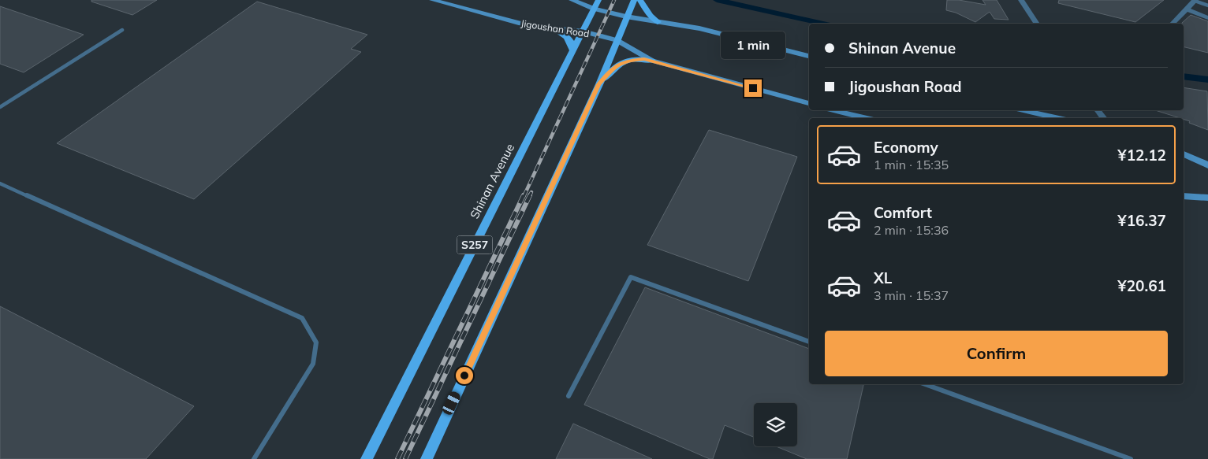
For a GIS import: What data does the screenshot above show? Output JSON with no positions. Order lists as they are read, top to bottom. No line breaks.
{"streets":{"main road":["Jigoushan Road","Shinan Avenue","S257"]},"crossings":[["Jigoushan Road","Shinan Avenue"]],"page":{"banner":["Shinan Avenue","Jigoushan Road"],"bubble":"1 min","list":[{"name":"Economy","note":"1 min · 15:35","value":"¥12.12"},{"name":"Comfort","note":"2 min · 15:36","value":"¥16.37"},{"name":"XL","note":"3 min · 15:37","value":"¥20.61"}],"buttons":"Confirm"}}
